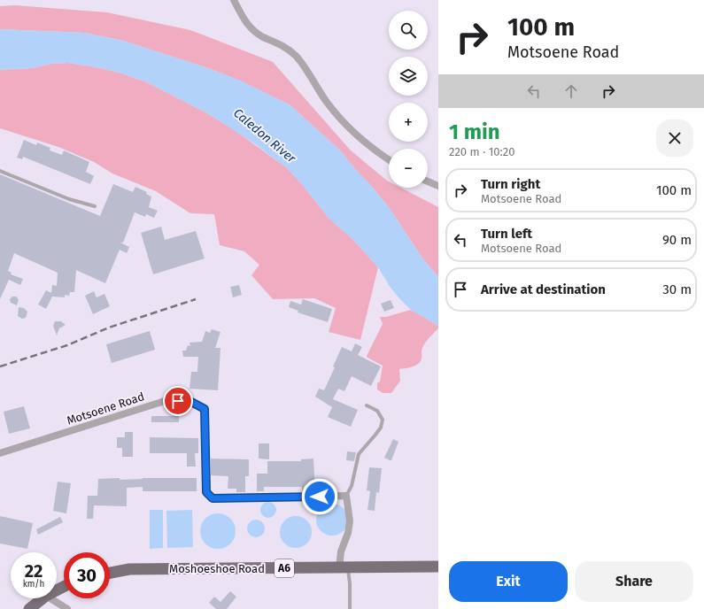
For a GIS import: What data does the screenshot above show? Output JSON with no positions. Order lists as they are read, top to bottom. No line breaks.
{"streets":{"main road":["Moshoeshoe Road","A6"],"street":["Motsoene Road"]},"water":["Caledon River"],"page":{"turn":["100 m","Motsoene Road"],"map_buttons":["+","−"],"heading":["1 min","220 m · 10:20"],"list":[{"name":"Turn right","note":"Motsoene Road","value":"100 m"},{"name":"Turn left","note":"Motsoene Road","value":"90 m"},{"name":"Arrive at destination","value":"30 m"}],"speed":"22 km/h","limit":"30","buttons":["Exit","Share"]}}
